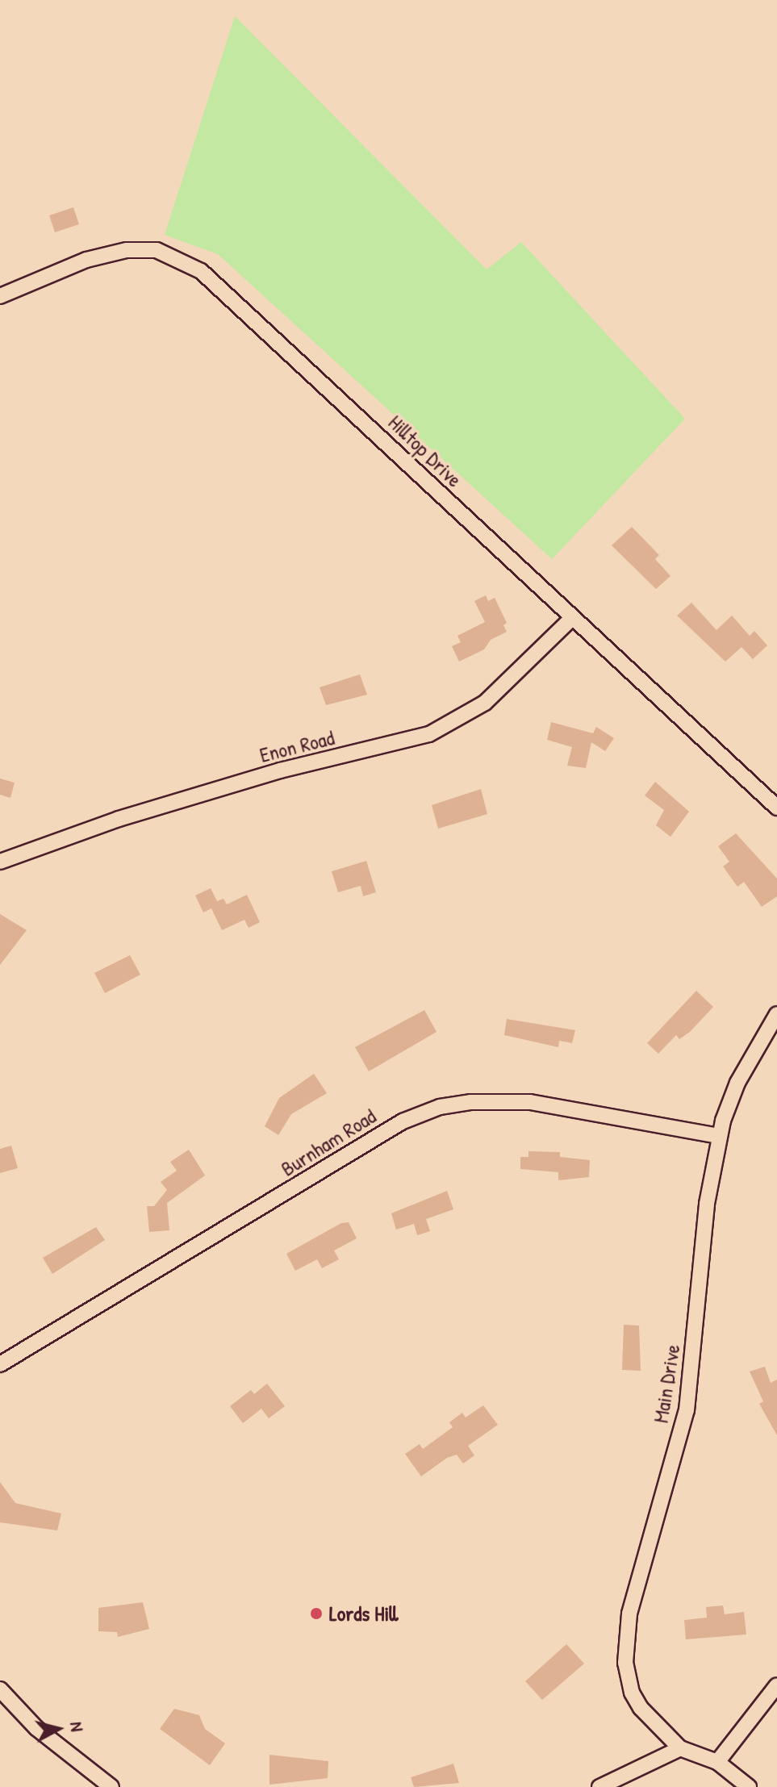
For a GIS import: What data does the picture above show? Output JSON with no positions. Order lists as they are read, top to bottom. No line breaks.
{"streets":{"street":["Hilltop Drive","Enon Road","Burnham Road","Main Drive"]},"crossings":[["Hilltop Drive","Enon Road"],["Burnham Road","Main Drive"]],"places":["Lords Hill"],"north":"right"}
